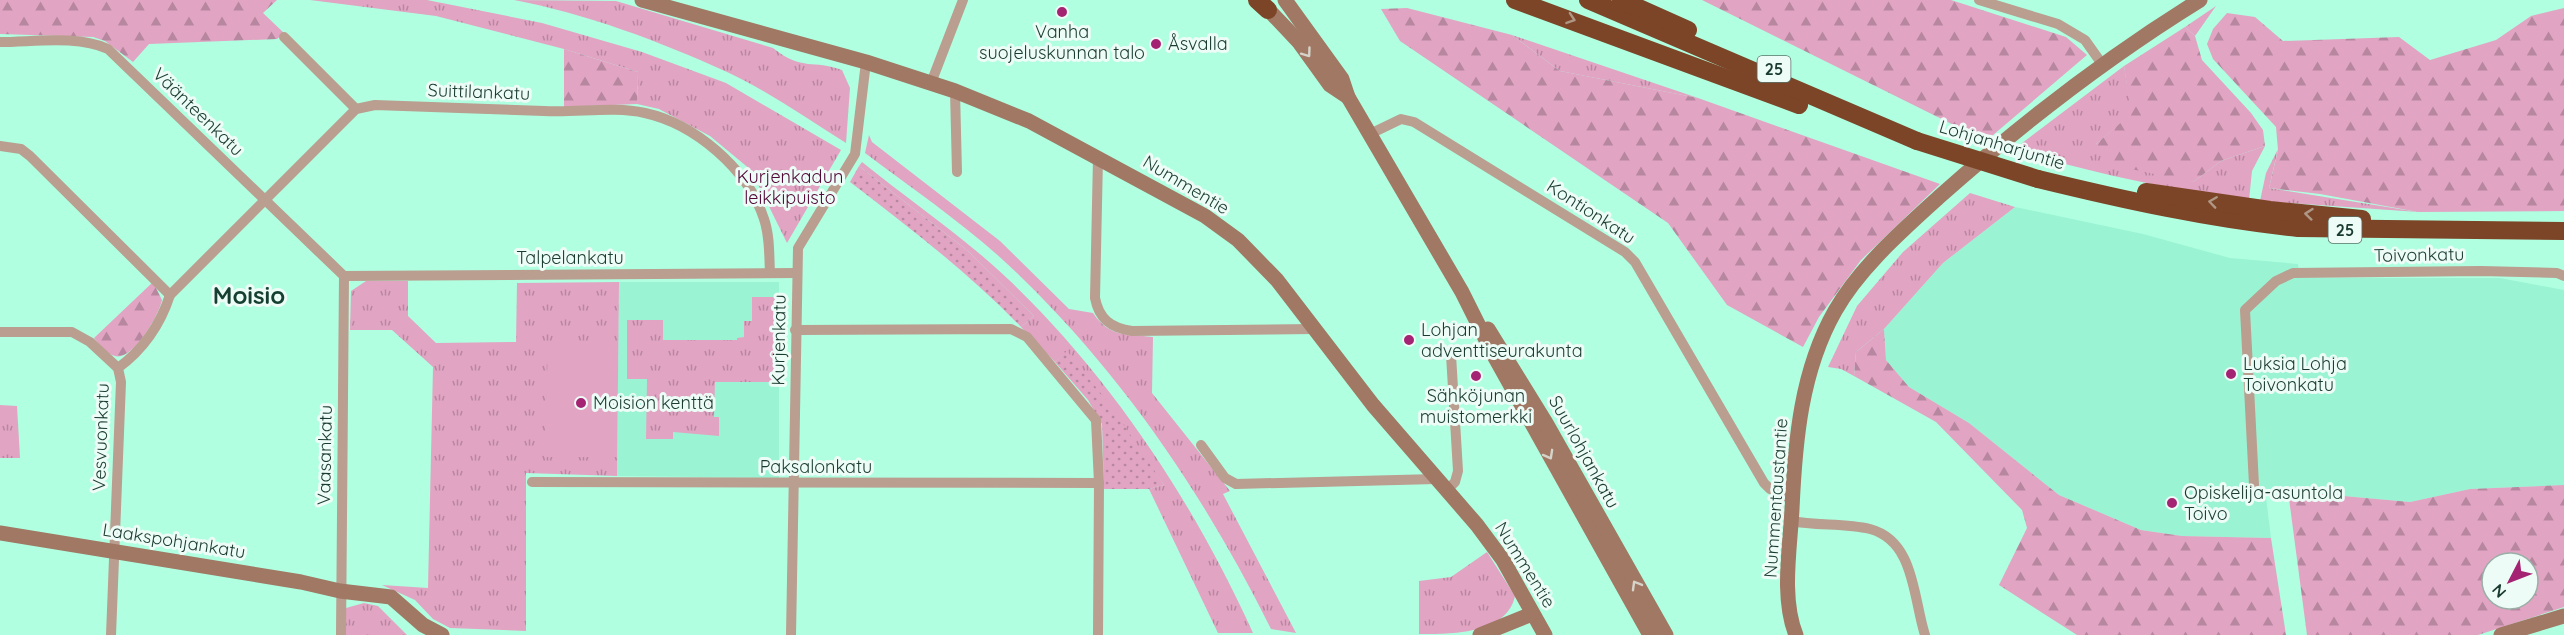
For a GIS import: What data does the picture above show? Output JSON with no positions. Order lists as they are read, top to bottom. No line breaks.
{"streets":{"highway":["25","Lohjanharjuntie"],"street":["Suittilankatu","Väänteenkatu","Nummentie","Kontionkatu","Toivonkatu","Talpelankatu","Kurjenkatu","Vesvuonkatu","Suurlohjankatu","Vaasankatu","Paksalonkatu","Nummentaustantie","Laakspohjankatu"]},"crossings":[["Suittilankatu","Talpelankatu"],["Väänteenkatu","Talpelankatu"],["Väänteenkatu","Vaasankatu"],["Nummentie","Kurjenkatu"],["Kontionkatu","Suurlohjankatu"],["Kontionkatu","Nummentaustantie"],["Talpelankatu","Kurjenkatu"],["Talpelankatu","Vaasankatu"],["Kurjenkatu","Paksalonkatu"],["Vesvuonkatu","Laakspohjankatu"],["Vaasankatu","Laakspohjankatu"]],"districts":["Moisio"],"parks":["Kurjenkadun leikkipuisto"],"places":["Vanha suojeluskunnan talo","Åsvalla","Lohjan adventtiseurakunta","Luksia Lohja Toivonkatu","Sähköjunan muistomerkki","Moision kenttä","Opiskelija-asuntola Toivo"],"north":"bottom left"}
